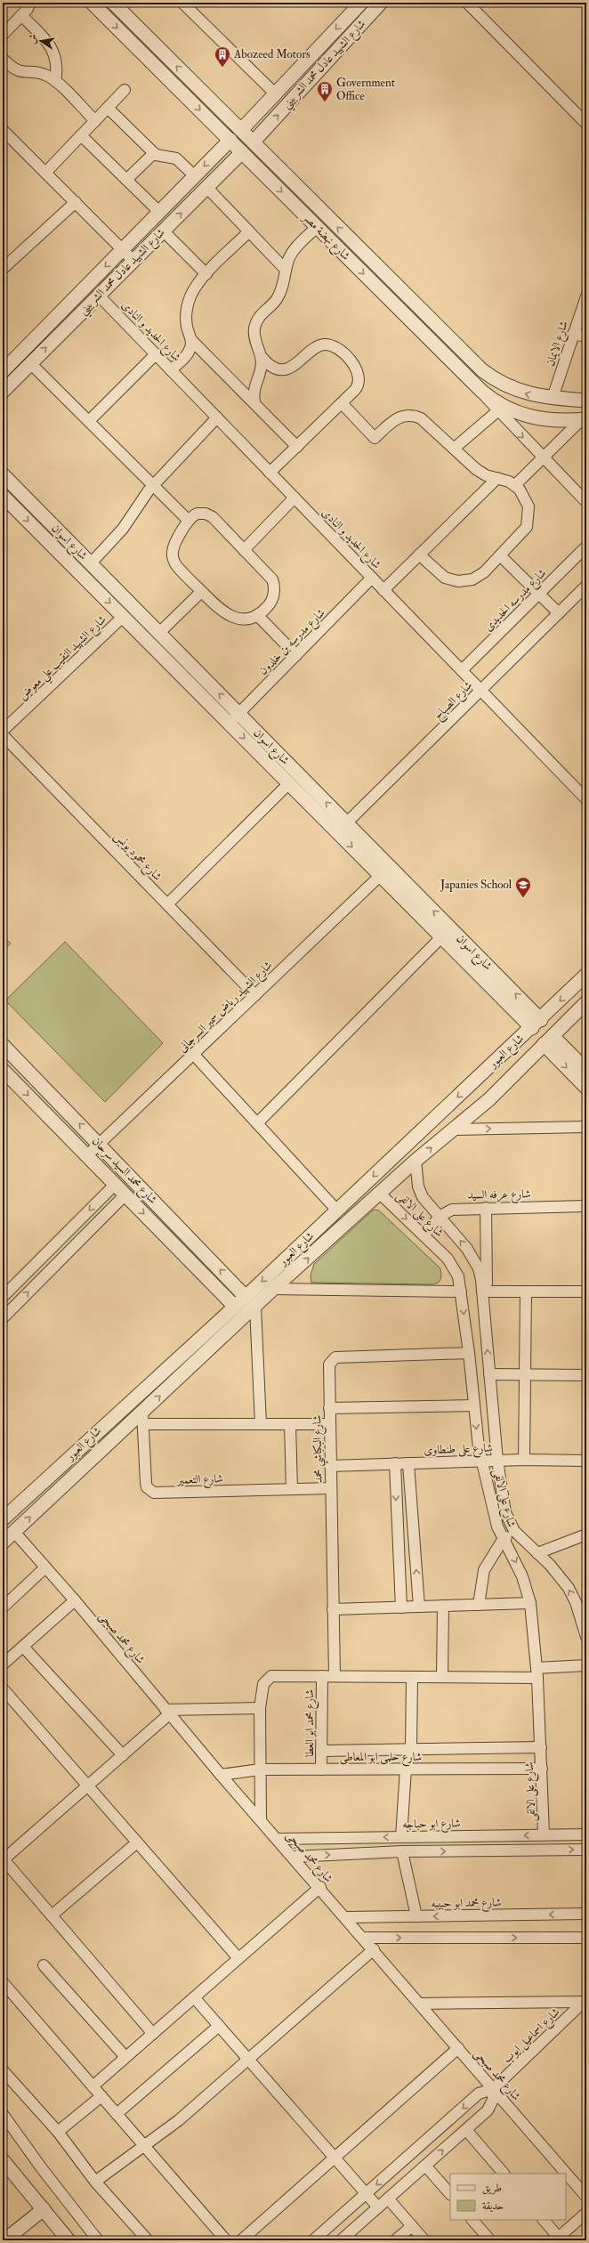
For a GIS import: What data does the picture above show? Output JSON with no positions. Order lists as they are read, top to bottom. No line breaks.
{"streets":{"street":["شارع الشهيد عادل محمد الشربيني","شارع نهضة مصر","شارع الحديد و النادى","شارع الايمان","شارع اسوان","شارع مدرسه الحديدى","شارع مدرسه بن خلدون","شارع الشهيد النقيب علي معوض","شارع الصباح","شارع محمود يونس","شارع الشهيد رياض سمير السرجانى","شارع العبور","شارع محمد السيد سرحان","شارع عرفه السيد","شارع على الالفى","شارع البكباشي محمد","شارع على طنطاوى","شارع التعمير","شارع محمد صبحى","شارع محمد ابو العطا","شارع حلمى ابو المعاطى","شارع ابو حباجه","شارع محمد ابو حبيبه","شارع اسماعيل ايوب"]},"crossings":[["شارع الشهيد عادل محمد الشربيني","شارع نهضة مصر"],["شارع الشهيد عادل محمد الشربيني","شارع الحديد و النادى"],["شارع نهضة مصر","شارع الايمان"],["شارع الحديد و النادى","شارع مدرسه الحديدى"],["شارع الحديد و النادى","شارع مدرسه بن خلدون"],["شارع الحديد و النادى","شارع الصباح"],["شارع اسوان","شارع مدرسه بن خلدون"],["شارع اسوان","شارع الشهيد النقيب علي معوض"],["شارع اسوان","شارع الصباح"],["شارع اسوان","شارع الشهيد رياض سمير السرجانى"],["شارع اسوان","شارع العبور"],["شارع محمود يونس","شارع الشهيد رياض سمير السرجانى"],["شارع الشهيد رياض سمير السرجانى","شارع محمد السيد سرحان"],["شارع العبور","شارع محمد السيد سرحان"],["شارع العبور","شارع على الالفى"],["شارع العبور","شارع التعمير"],["شارع العبور","شارع محمد صبحى"],["شارع عرفه السيد","شارع على الالفى"],["شارع على الالفى","شارع البكباشي محمد"],["شارع على الالفى","شارع على طنطاوى"],["شارع على الالفى","شارع حلمى ابو المعاطى"],["شارع على الالفى","شارع ابو حباجه"],["شارع البكباشي محمد","شارع على طنطاوى"],["شارع البكباشي محمد","شارع التعمير"],["شارع محمد صبحى","شارع حلمى ابو المعاطى"],["شارع محمد صبحى","شارع ابو حباجه"],["شارع محمد صبحى","شارع محمد ابو حبيبه"],["شارع محمد صبحى","شارع اسماعيل ايوب"],["شارع محمد ابو العطا","شارع حلمى ابو المعاطى"]],"places":{"building":["Abozeed Motors","Government Office"],"school or university":["Japanies School"]},"legend":["طريق","حديقة"],"north":"left"}
